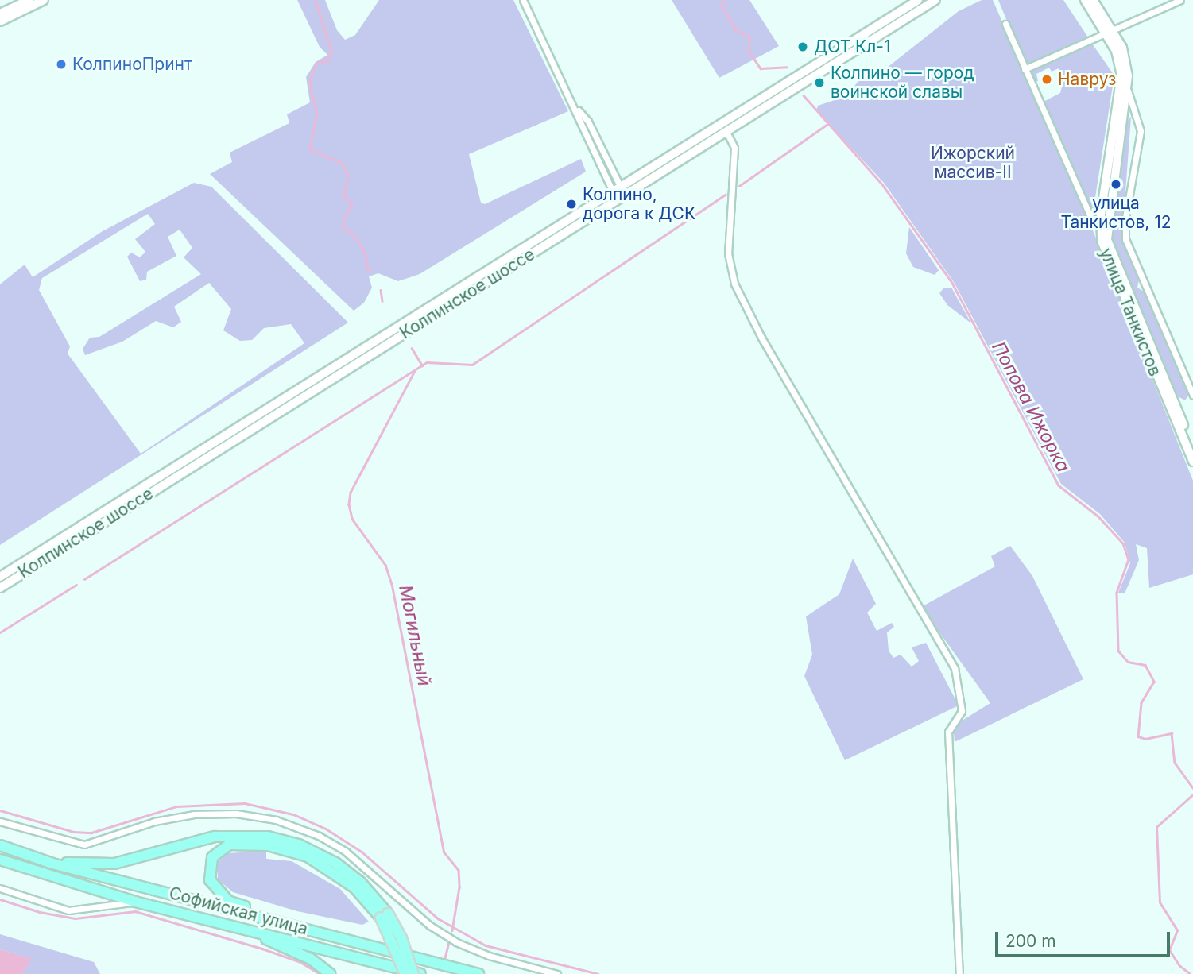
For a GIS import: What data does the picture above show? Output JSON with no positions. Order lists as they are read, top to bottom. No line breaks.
{"streets":{"main road":["Колпинское шоссе","улица Танкистов","Софийская улица"]},"water":["Попова Ижорка","Могильный"],"parks":["Ижорский массив-II"],"places":["ДОТ Кл-1","КолпиноПринт","Навруз","Колпино — город воинской славы","улица Танкистов, 12","Колпино, дорога к ДСК"],"scale_bar":"200 m"}
